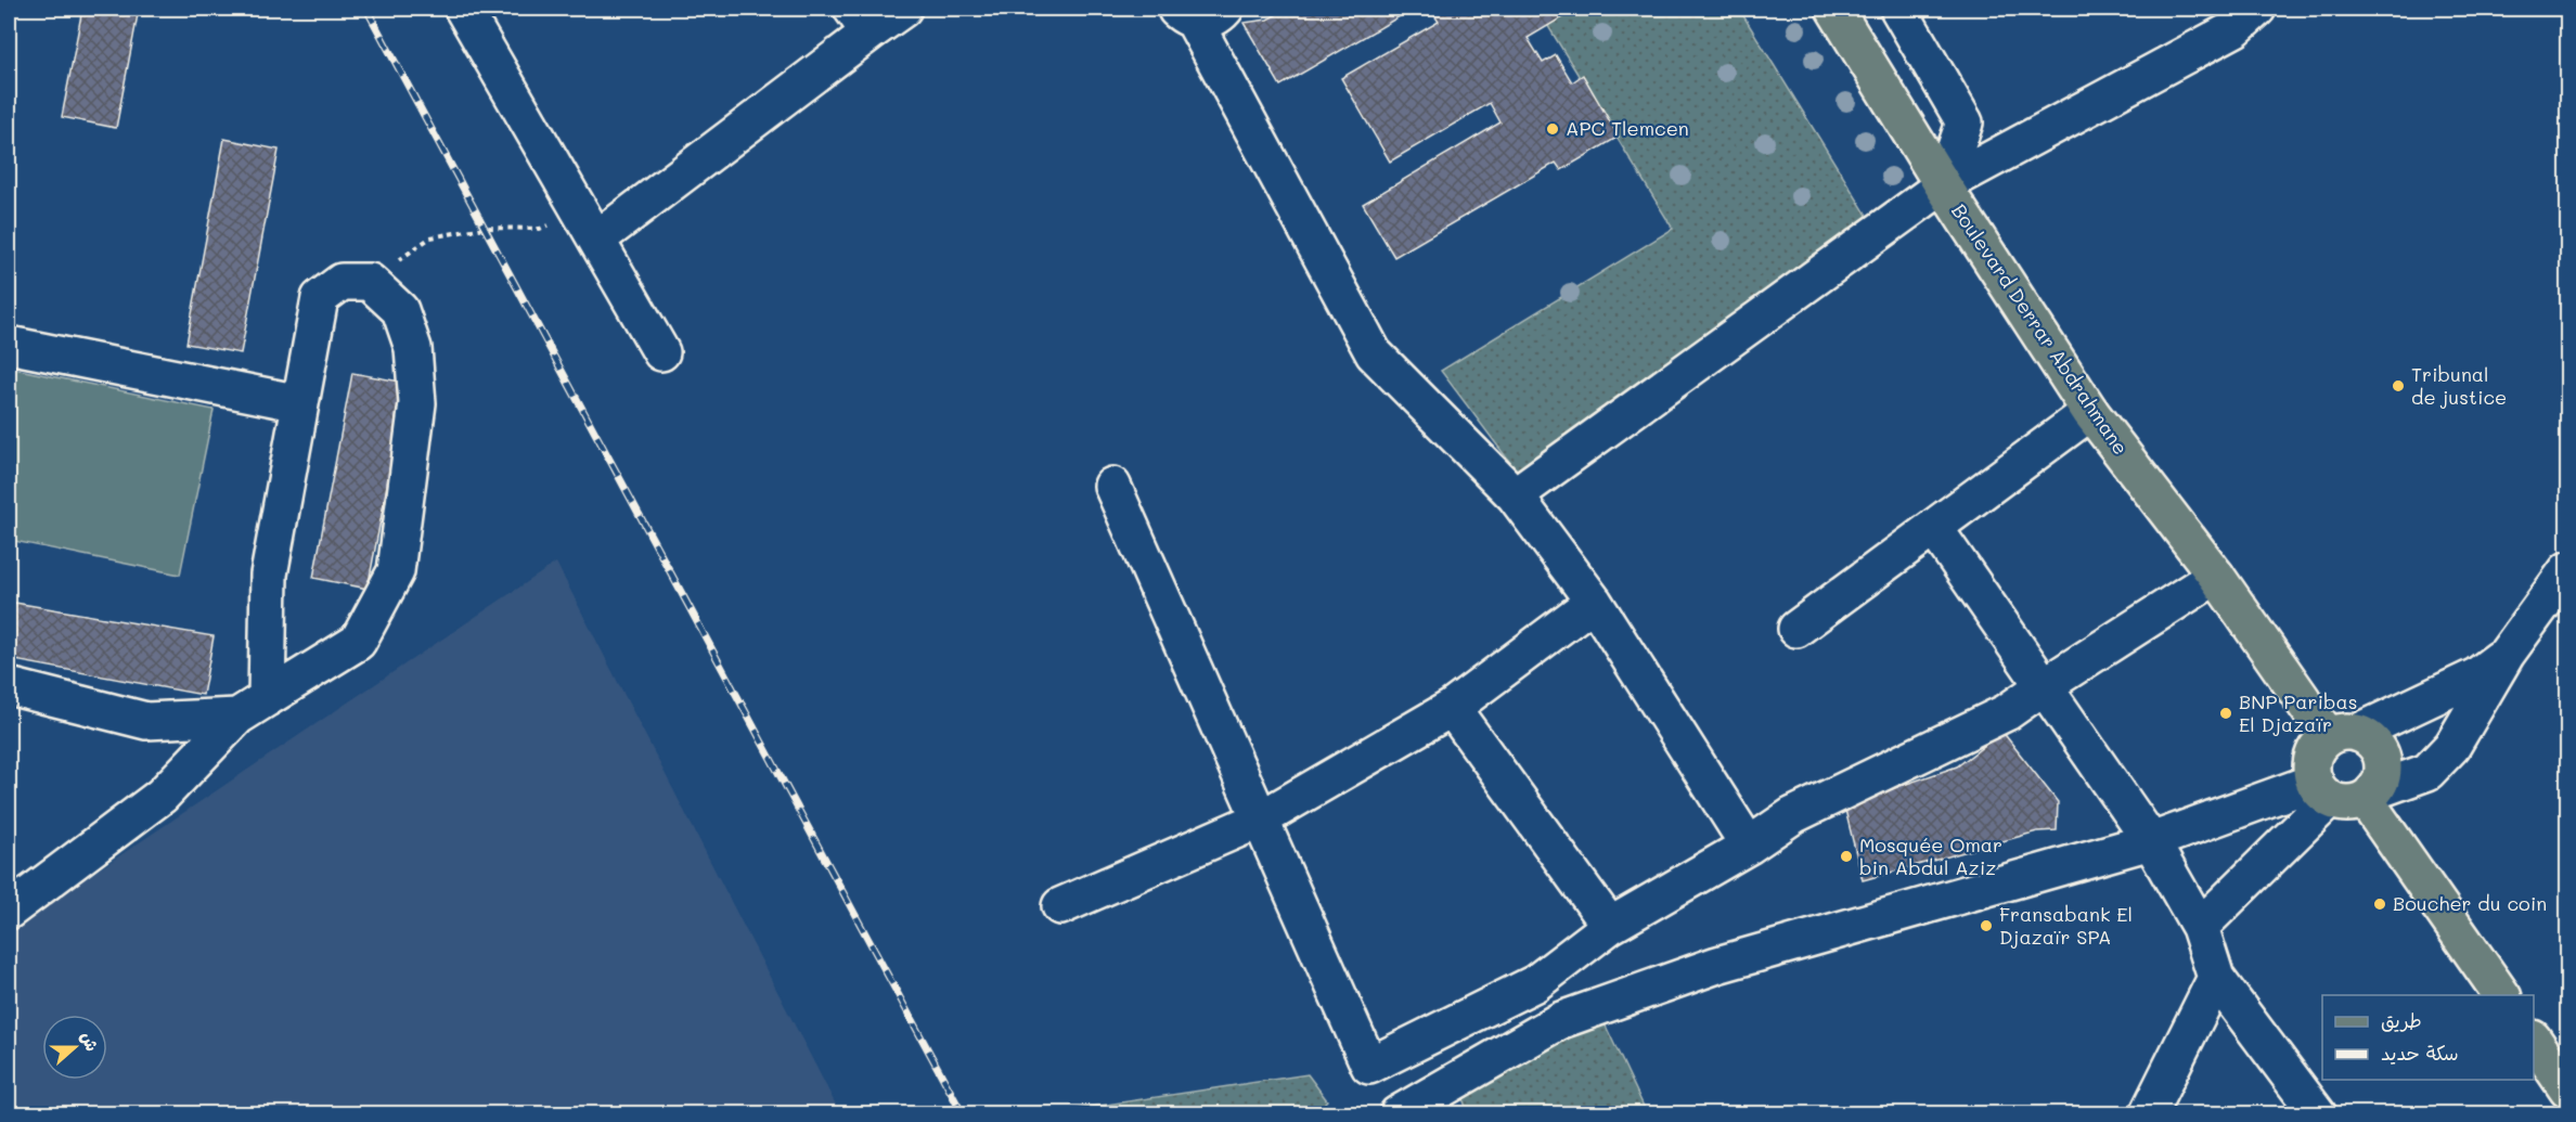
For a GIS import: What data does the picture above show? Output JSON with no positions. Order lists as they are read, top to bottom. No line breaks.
{"streets":{"main road":["Boulevard Derrar Abdrahmane"]},"places":["APC Tlemcen","Tribunal de justice","BNP Paribas El Djazaïr","Mosquée Omar bin Abdul Aziz","Boucher du coin","Fransabank El Djazaïr SPA"],"legend":["طريق","سكة حديد"],"north":"right"}
